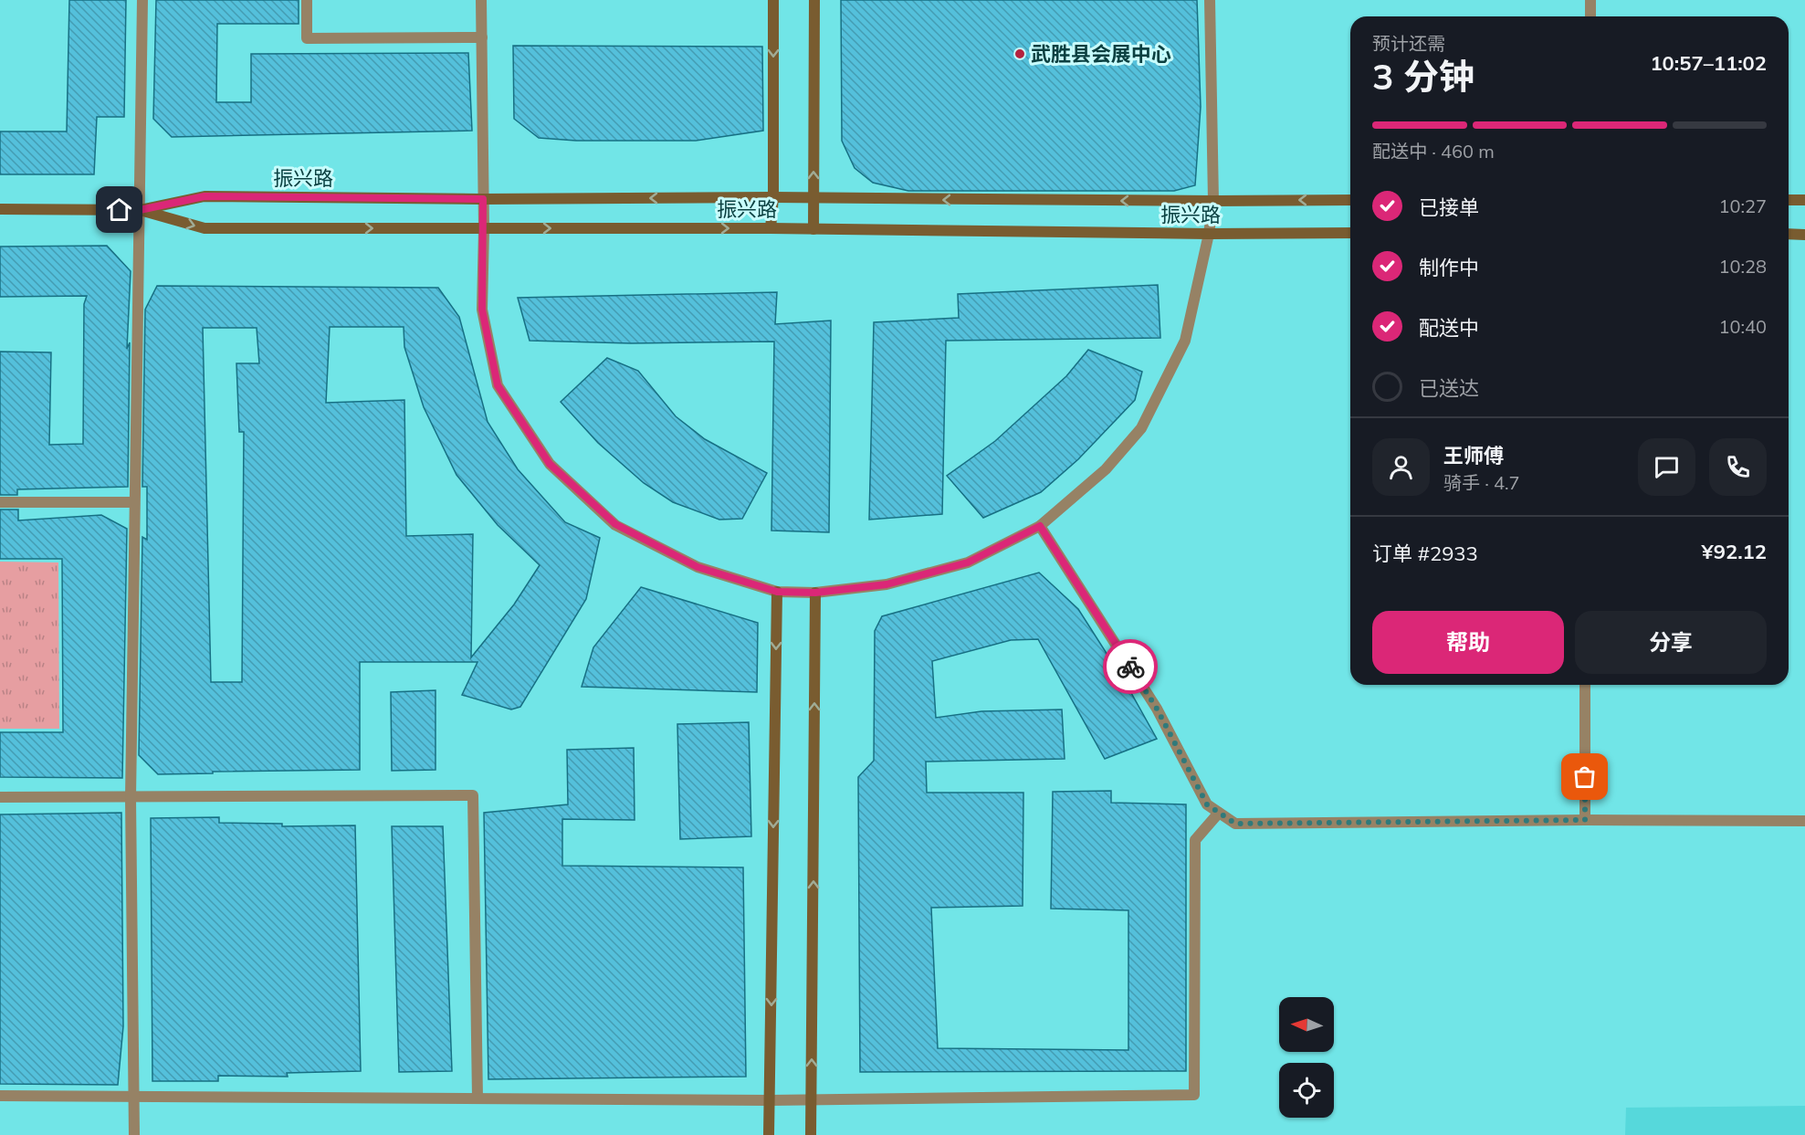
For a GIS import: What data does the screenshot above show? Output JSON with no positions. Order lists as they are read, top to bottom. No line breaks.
{"streets":{"main road":["振兴路"]},"places":["武胜县会展中心"],"north":"left","page":{"heading":["3 分钟","预计还需","10:57–11:02"],"panel":["王师傅","骑手 · 4.7","订单 #2933","¥92.12"],"bar":"配送中 · 460 m","list":[["已接单","10:27"],["制作中","10:28"],["配送中","10:40"],"已送达"],"buttons":["帮助","分享"]}}
